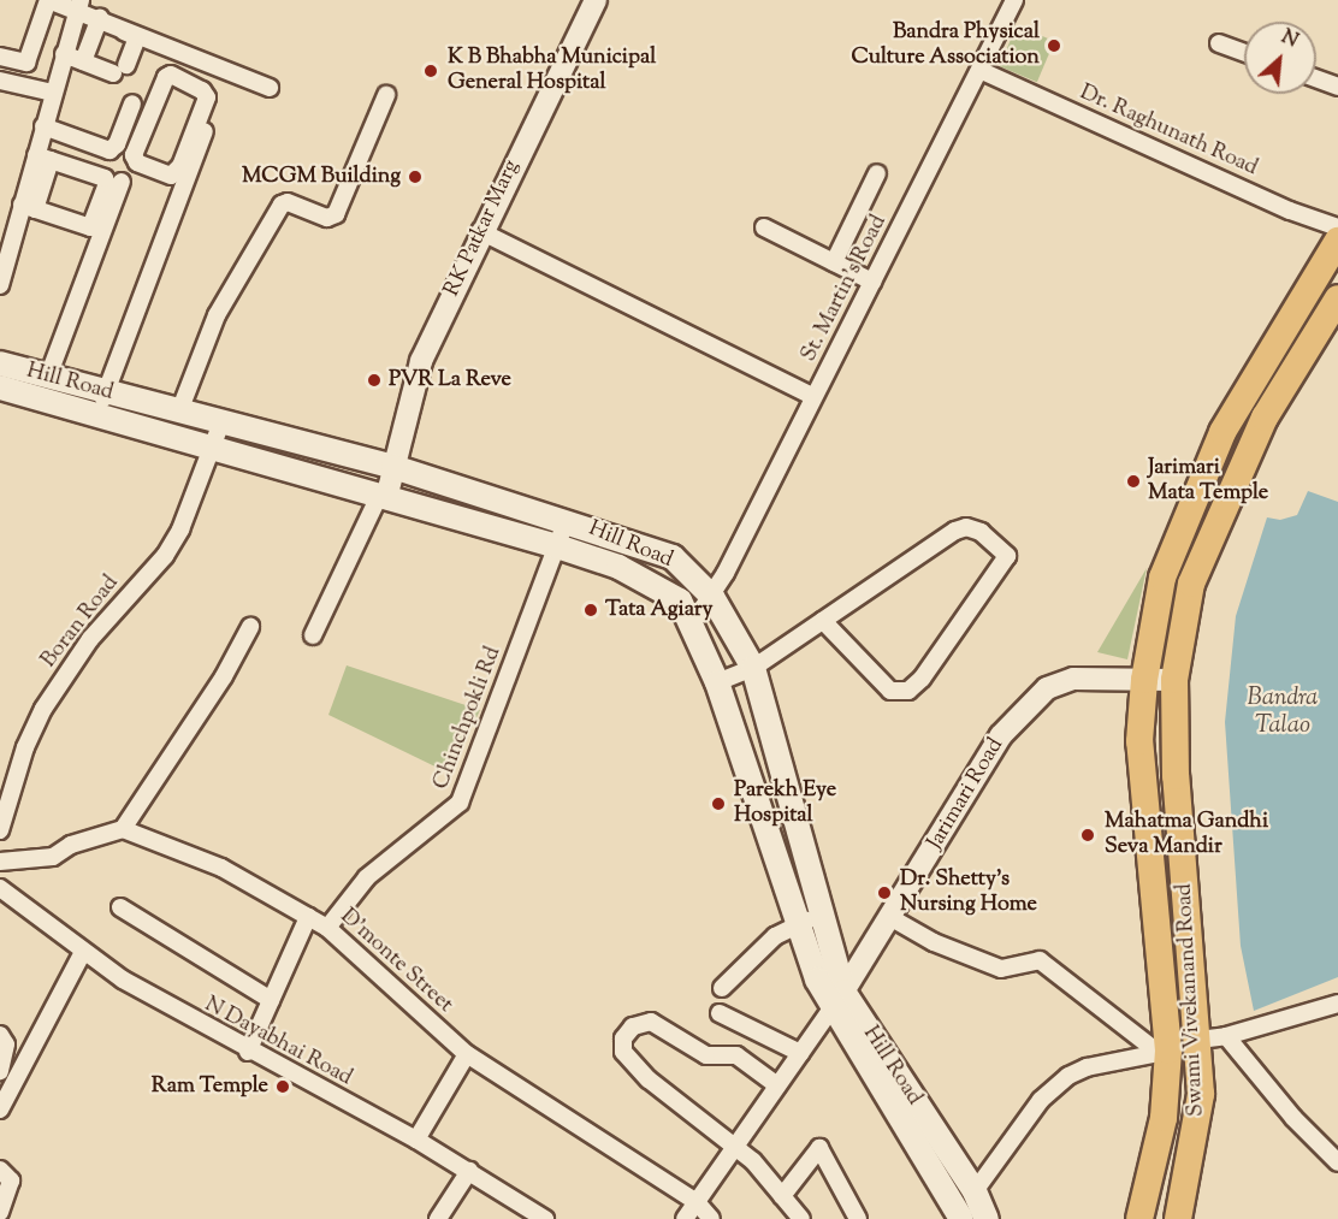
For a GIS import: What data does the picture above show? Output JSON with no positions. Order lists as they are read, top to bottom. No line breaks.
{"streets":{"main road":["Hill Road","Swami Vivekanand Road"],"street":["Dr. Raghunath Road","RK Patkar Marg","St. Martin's Road","Boran Road","Chinchpokli Rd","Jarimari Road","D'monte Street","N Dayabhai Road"]},"crossings":[["Dr. Raghunath Road","St. Martin's Road"],["RK Patkar Marg","Hill Road"],["St. Martin's Road","Hill Road"],["Hill Road","Boran Road"],["Hill Road","Chinchpokli Rd"],["Hill Road","Jarimari Road"],["Chinchpokli Rd","D'monte Street"],["Jarimari Road","Swami Vivekanand Road"]],"water":["Bandra Talao"],"places":["Bandra Physical Culture Association","K B Bhabha Municipal General Hospital","MCGM Building","PVR La Reve","Jarimari Mata Temple","Tata Agiary","Parekh Eye Hospital","Mahatma Gandhi Seva Mandir","Dr. Shetty's Nursing Home","Ram Temple"],"north":"top right"}
